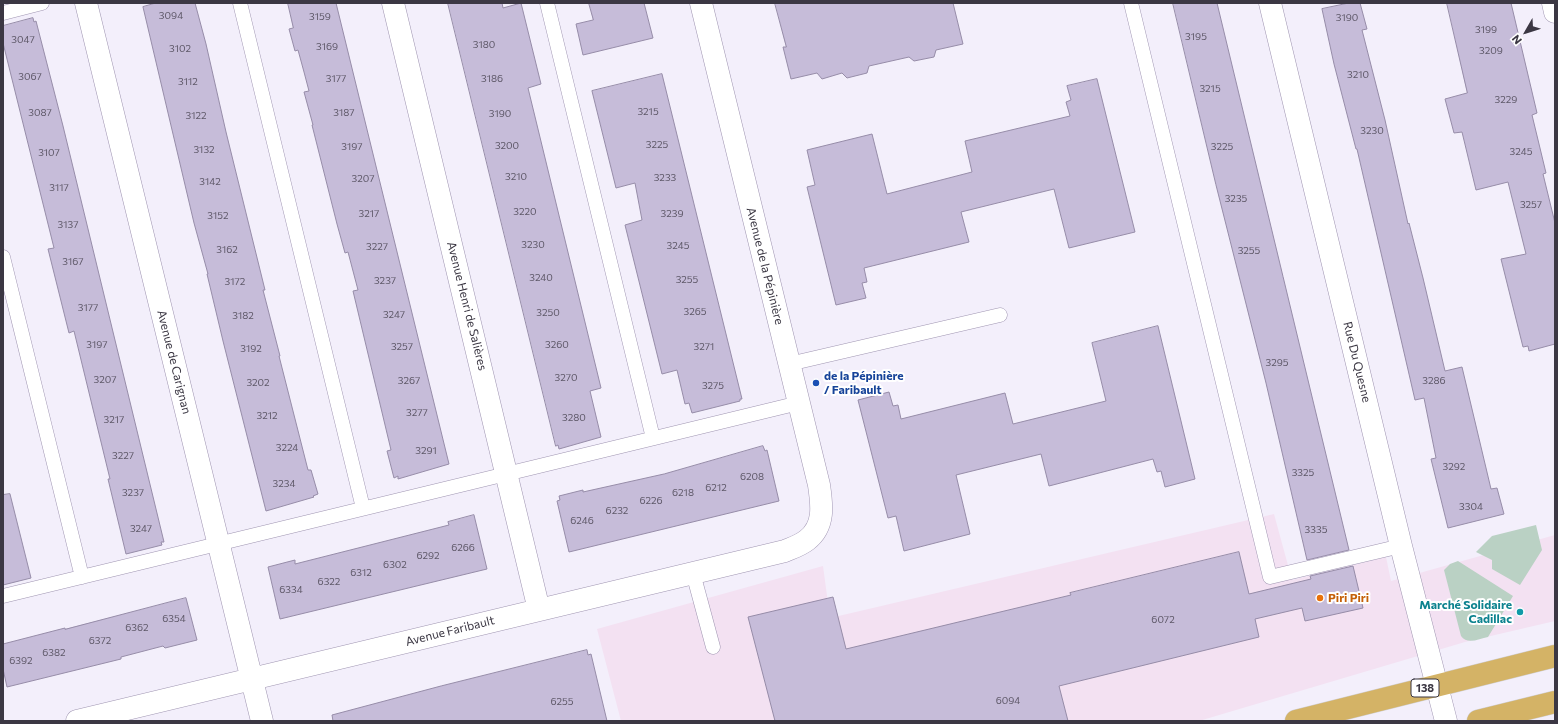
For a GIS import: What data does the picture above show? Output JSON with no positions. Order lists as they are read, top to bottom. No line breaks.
{"streets":{"main road":["138"],"street":["Avenue de la Pépinière","Avenue Henri de Salières","Avenue de Carignan","Rue Du Quesne","Avenue Faribault"]},"crossings":[["Avenue de la Pépinière","Avenue Faribault"],["Avenue Henri de Salières","Avenue Faribault"],["Avenue de Carignan","Avenue Faribault"],["Rue Du Quesne","138"]],"places":["de la Pépinière / Faribault","Piri Piri","Marché Solidaire Cadillac"],"house_numbers":["3094","3159","3190","3199","3195","3047","3180","3169","3102","3209","3210","3067","3177","3186","3112","3215","3229","3215","3087","3187","3190","3122","3230","3225","3200","3197","3225","3132","3245","3107","3210","3233","3207","3142","3117","3235","3257","3220","3217","3239","3152","3137","3230","3245","3227","3162","3255","3167","3240","3255","3237","3172","3177","3265","3250","3247","3182","3197","3260","3257","3271","3192","3295","3270","3207","3267","3286","3202","3275","3277","3212","3280","3217","3224","3291","3227","3292","3325","6208","3234","6212","3237","6218","6226","3304","6232","6246","3247","3335","6266","6292","6302","6312","6322","6334","6354","6072","6362","6372","6382","6392","6094","6255"],"north":"bottom left"}
